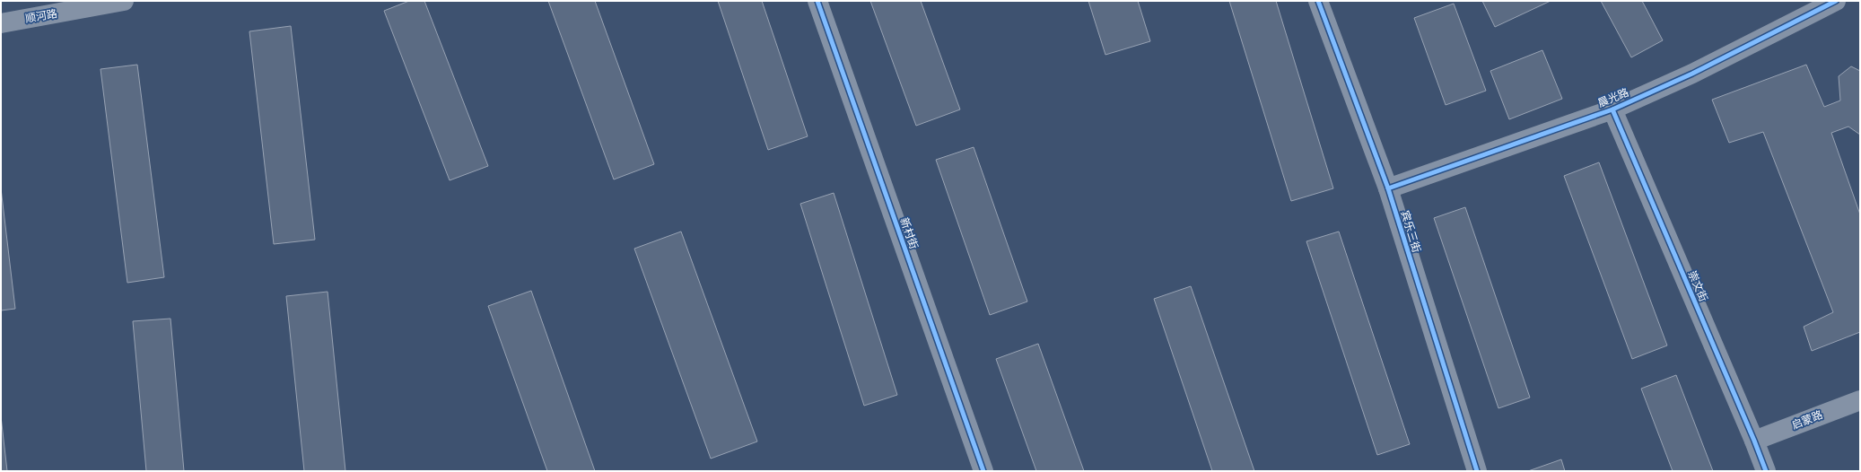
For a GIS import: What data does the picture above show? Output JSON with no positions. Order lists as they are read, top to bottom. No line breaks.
{"streets":{"street":["顺河路","晨光路","宾乐三街","新村街","崇文街","启蒙路"]},"crossings":[["晨光路","宾乐三街"],["晨光路","崇文街"],["崇文街","启蒙路"]]}
